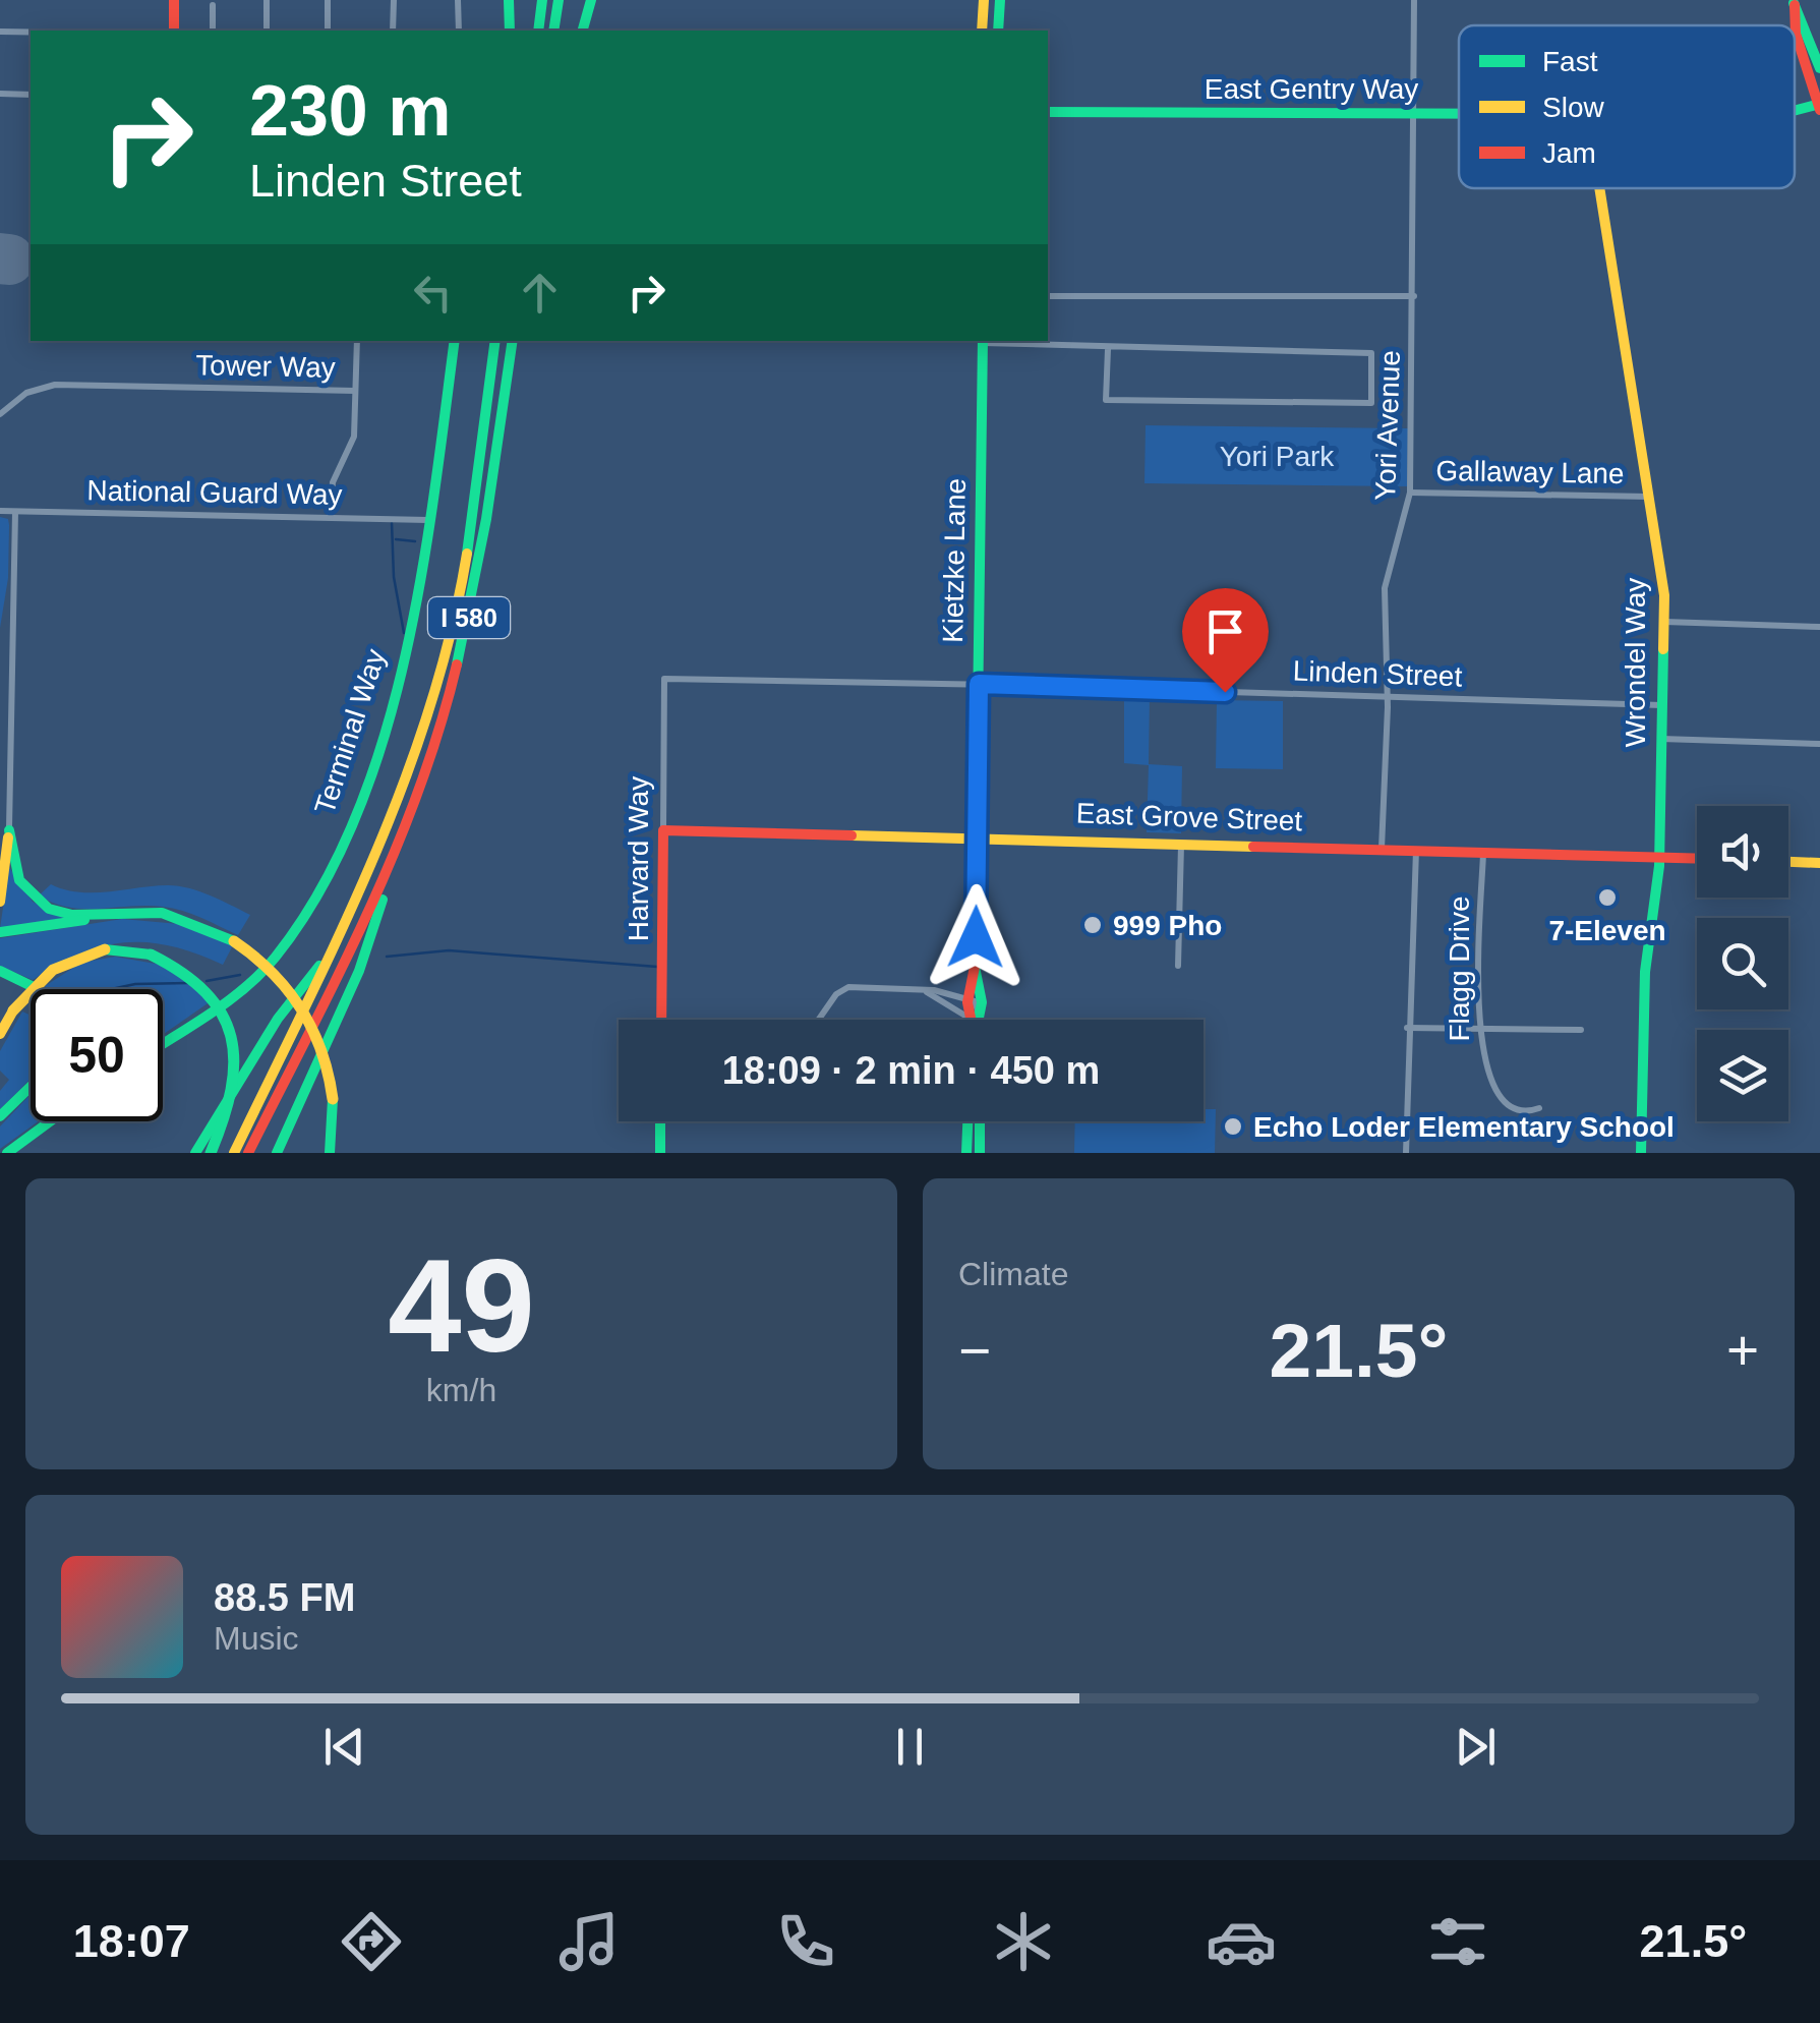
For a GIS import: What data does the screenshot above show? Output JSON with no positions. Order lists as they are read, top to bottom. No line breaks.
{"streets":{"main road":["East Gentry Way","Kietzke Lane","I 580","Wrondel Way","Terminal Way","East Grove Street","Harvard Way"],"street":["Tower Way","Yori Avenue","Gallaway Lane","National Guard Way","Linden Street","Flagg Drive"]},"crossings":[["East Gentry Way","Yori Avenue"],["Yori Avenue","Gallaway Lane"],["Yori Avenue","Linden Street"],["Yori Avenue","East Grove Street"],["Gallaway Lane","Wrondel Way"],["National Guard Way","Terminal Way"],["Kietzke Lane","Linden Street"],["Kietzke Lane","East Grove Street"],["Wrondel Way","Linden Street"],["Wrondel Way","East Grove Street"],["Linden Street","Harvard Way"],["East Grove Street","Harvard Way"],["East Grove Street","Flagg Drive"]],"parks":["Yori Park"],"places":["7-Eleven","999 Pho","Echo Loder Elementary School"],"legend":["Fast","Slow","Jam"],"page":{"turn":["230 m","Linden Street"],"limit":"50","trip":"18:09 · 2 min · 450 m","tile":[["49","km/h"],"Climate"],"heat":["−","21.5°","+"],"song":["88.5 FM","Music"],"tabs":["18:07","21.5°"]}}
